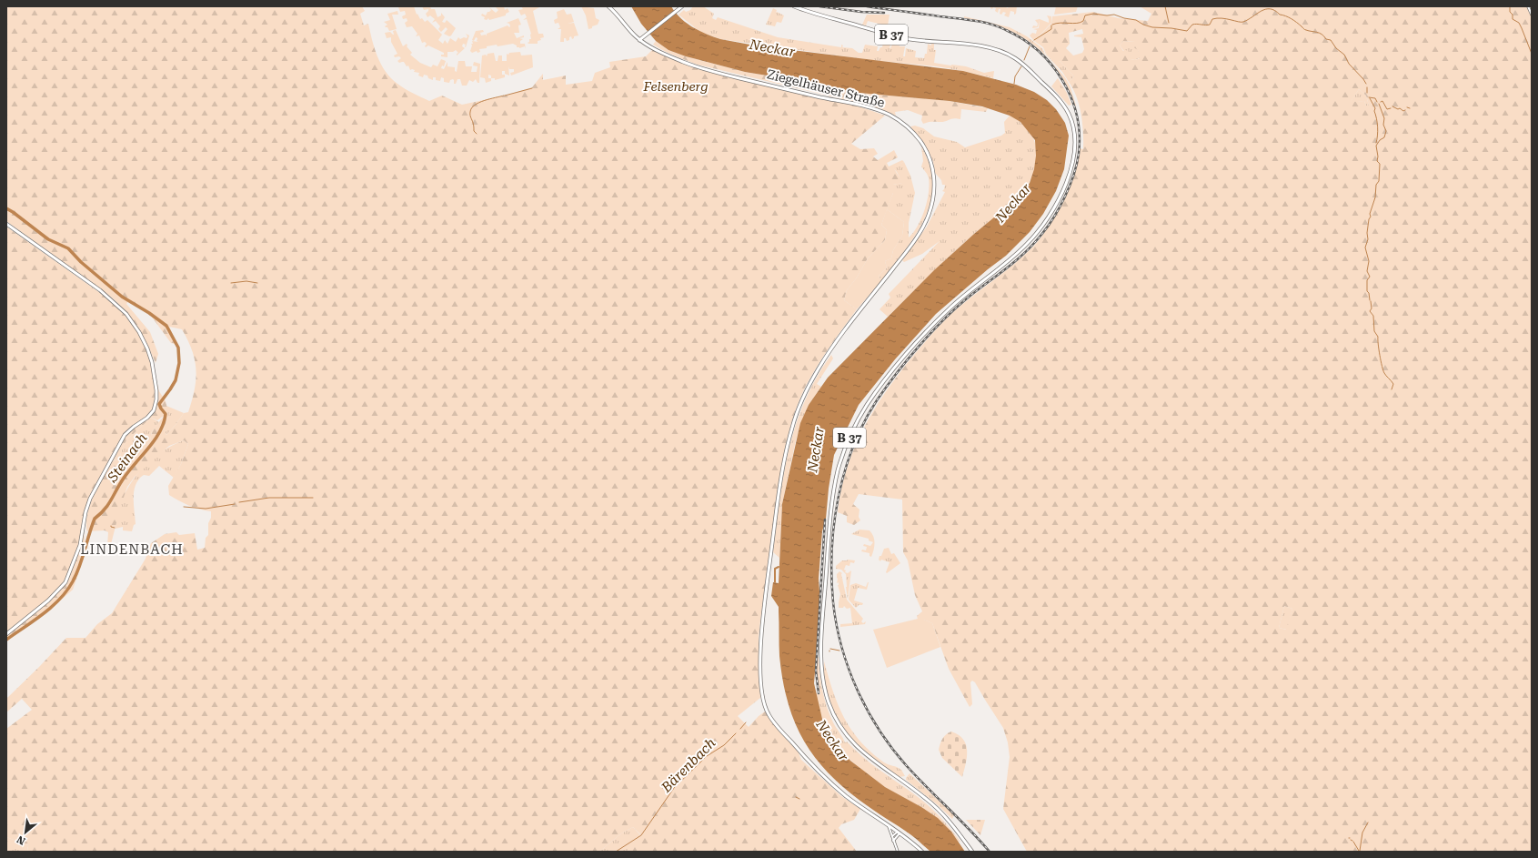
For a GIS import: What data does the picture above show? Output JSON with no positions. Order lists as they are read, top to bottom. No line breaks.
{"streets":{"main road":["B 37","Ziegelhäuser Straße"]},"districts":["LINDENBACH"],"water":["Neckar","Steinach","Bärenbach"],"parks":["Felsenberg"],"north":"bottom left"}
